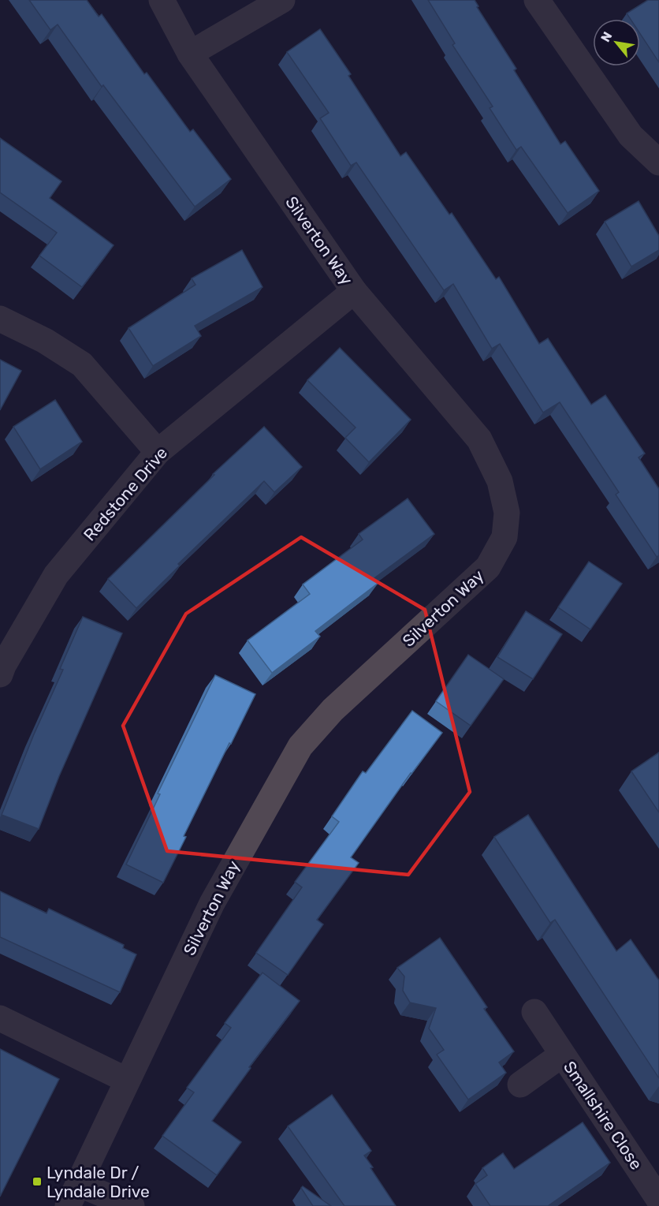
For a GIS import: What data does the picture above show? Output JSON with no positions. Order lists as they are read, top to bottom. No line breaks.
{"streets":{"street":["Silverton Way","Redstone Drive","Smallshire Close"]},"crossings":[["Silverton Way","Redstone Drive"]],"places":{"transit":["Lyndale Dr / Lyndale Drive"]},"north":"top left"}
